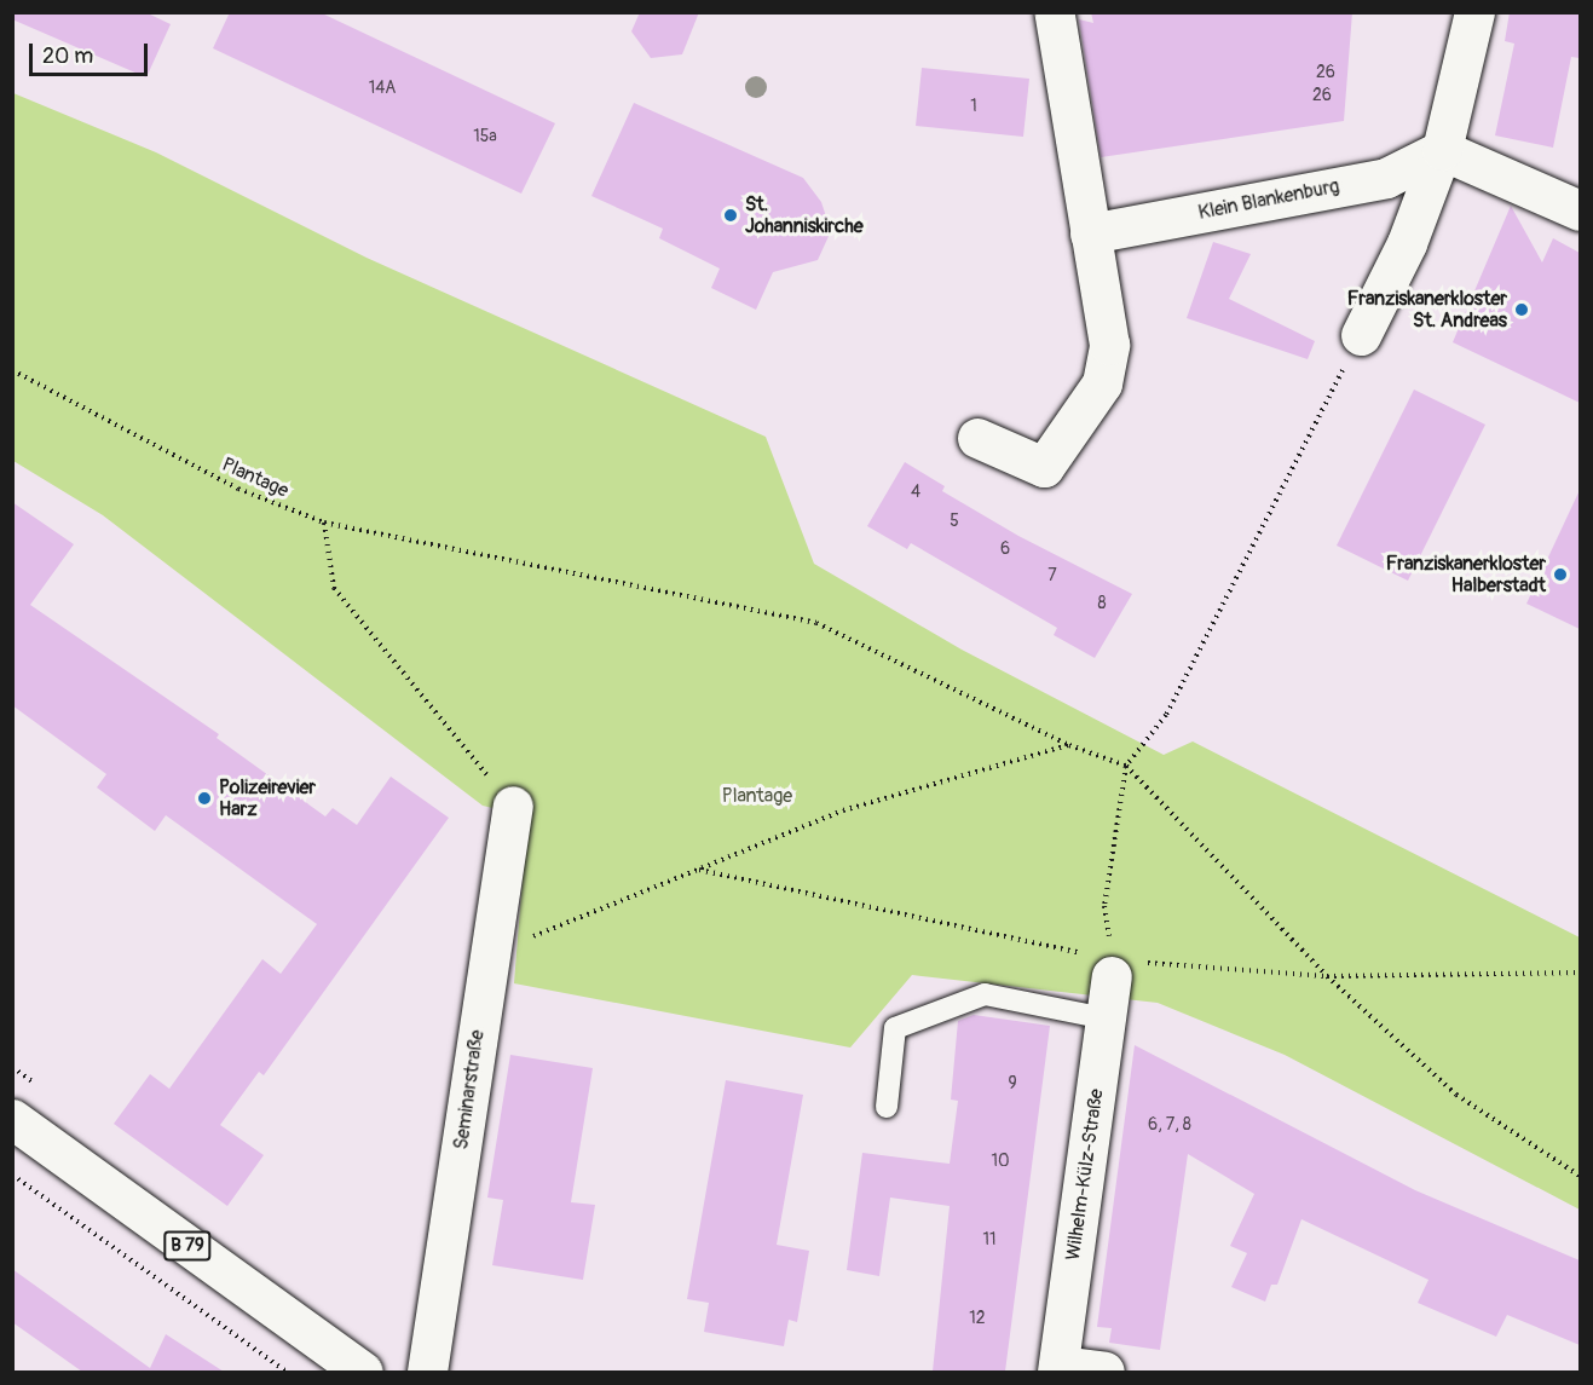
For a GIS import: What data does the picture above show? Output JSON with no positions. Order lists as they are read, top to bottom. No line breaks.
{"streets":{"street":["Klein Blankenburg","Seminarstraße","Wilhelm-Külz-Straße","B 79"],"path":["Plantage"]},"parks":["Plantage"],"places":["St. Johanniskirche","Franziskanerkloster St. Andreas","Franziskanerkloster Halberstadt","Polizeirevier Harz"],"house_numbers":["26","14A","26","1","15a","4","5","6","7","8","9","6, 7, 8","10","11","12"],"scale_bar":"20 m"}
